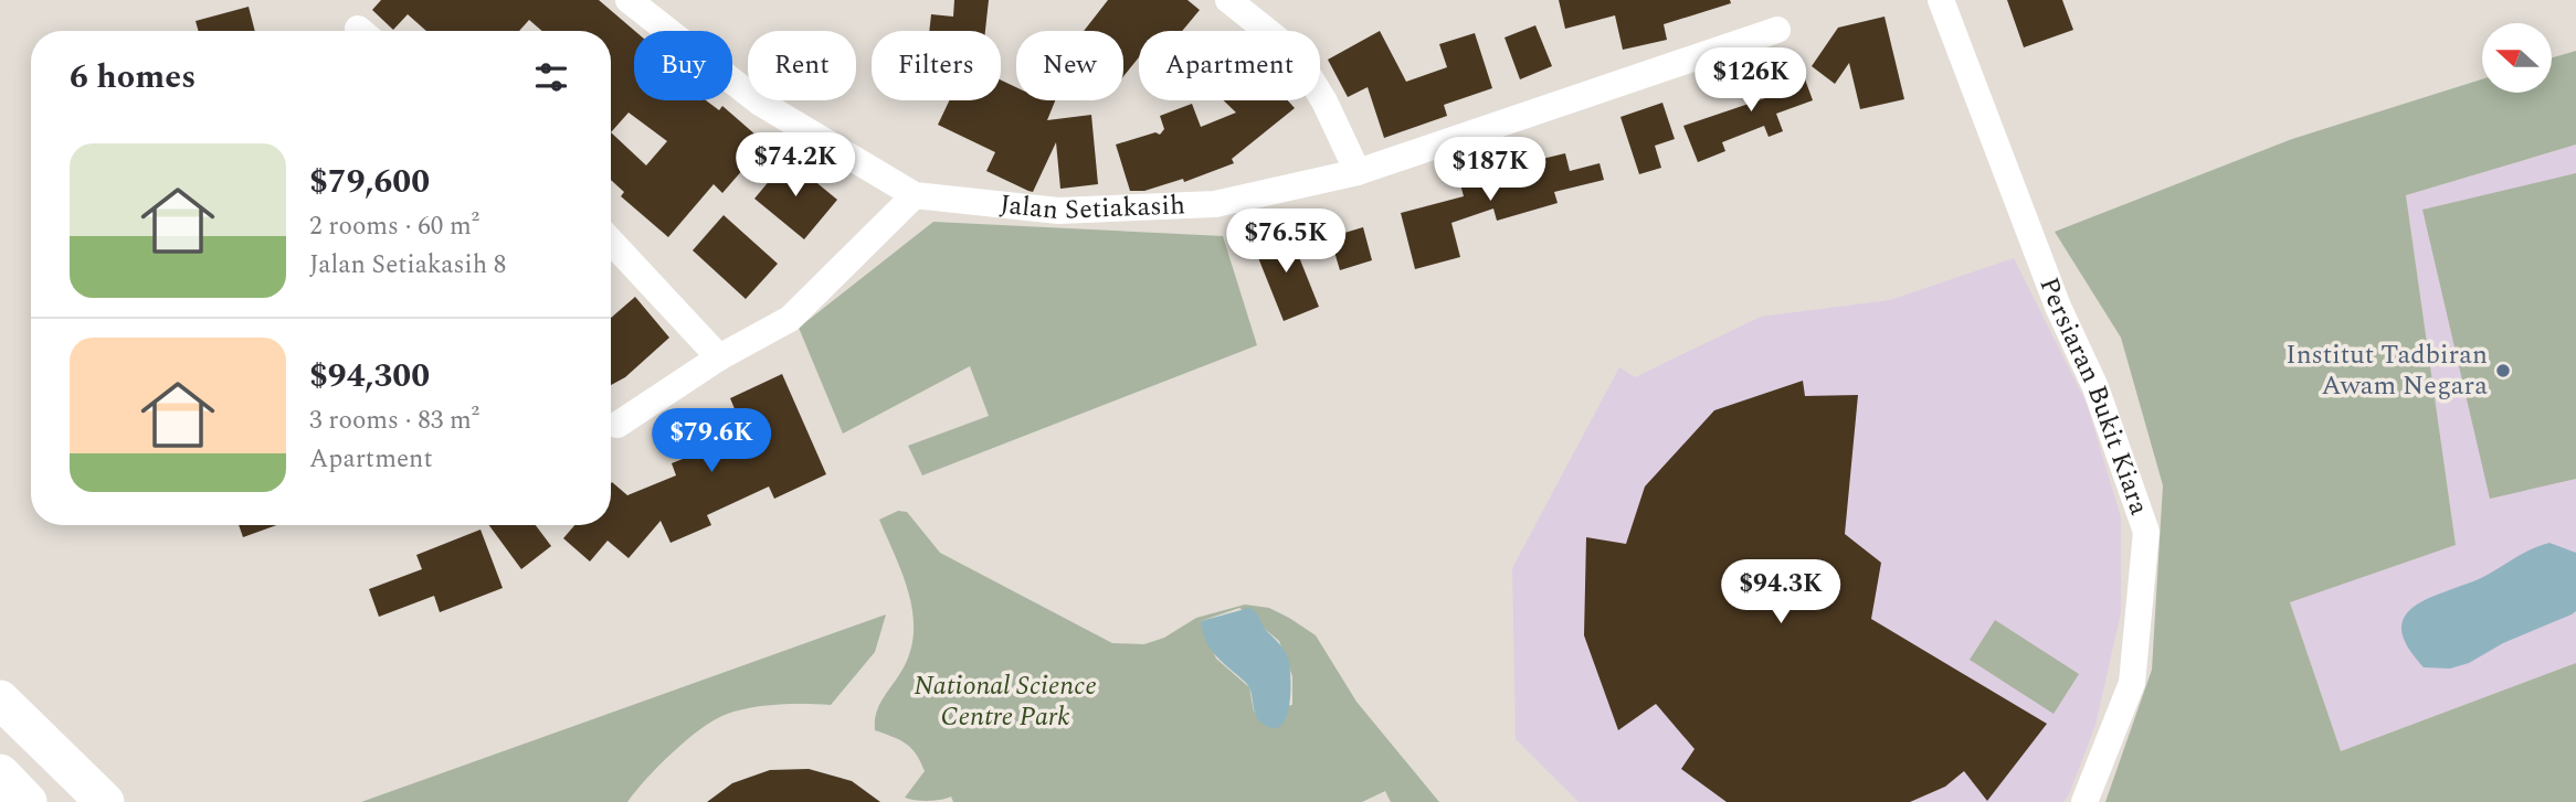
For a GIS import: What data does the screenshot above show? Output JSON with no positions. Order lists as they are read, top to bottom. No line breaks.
{"streets":{"street":["Jalan Setiakasih","Persiaran Bukit Kiara"]},"parks":["National Science Centre Park"],"places":["Institut Tadbiran Awam Negara"],"north":"left","page":{"chip":["Buy","Rent","Filters","New","Apartment"],"heading":"6 homes","price":["$126K","$74.2K","$187K","$76.5K","$79.6K","$94.3K"],"list":[{"name":"$79,600","note":"2 rooms · 60 m² · Jalan Setiakasih 8"},{"name":"$94,300","note":"3 rooms · 83 m² · Apartment"}]}}
